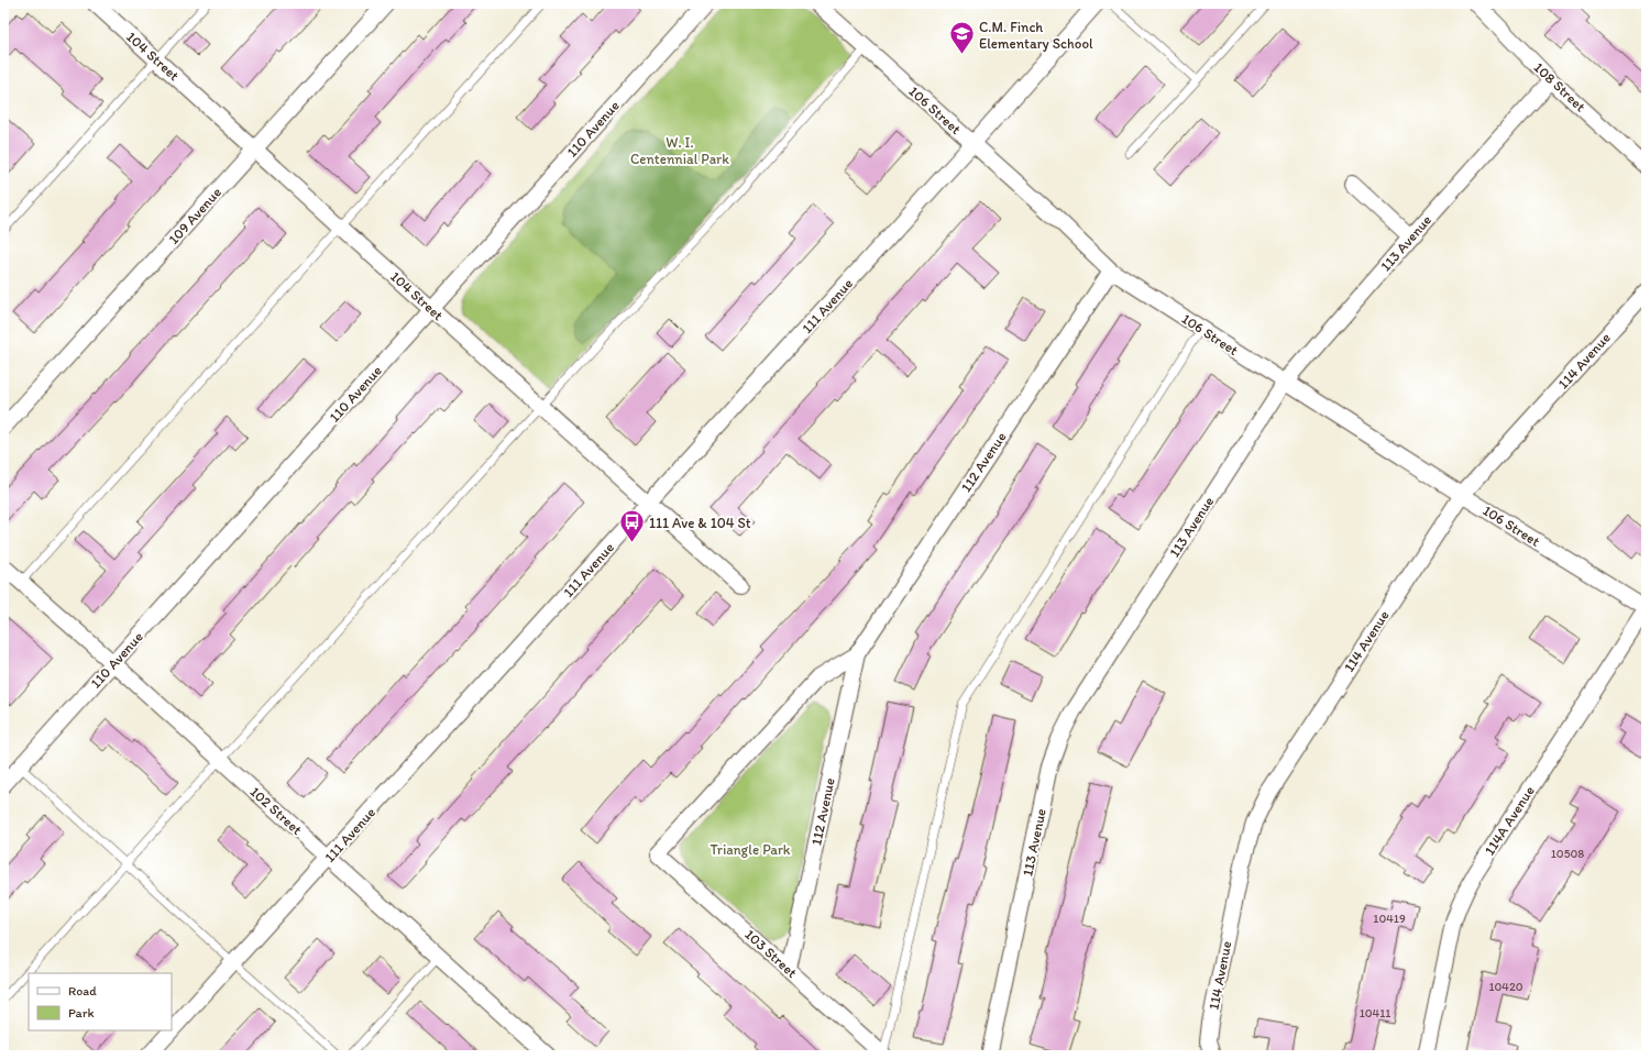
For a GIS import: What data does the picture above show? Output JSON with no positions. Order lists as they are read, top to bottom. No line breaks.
{"streets":{"street":["104 Street","108 Street","106 Street","110 Avenue","109 Avenue","113 Avenue","111 Avenue","114 Avenue","112 Avenue","102 Street","114A Avenue","103 Street"]},"crossings":[["104 Street","110 Avenue"],["104 Street","109 Avenue"],["104 Street","111 Avenue"],["108 Street","113 Avenue"],["106 Street","113 Avenue"],["106 Street","111 Avenue"],["106 Street","114 Avenue"],["106 Street","112 Avenue"],["106 Street","114A Avenue"],["110 Avenue","102 Street"],["111 Avenue","102 Street"],["112 Avenue","103 Street"]],"parks":["W. I. Centennial Park","Triangle Park"],"places":{"school or university":["C.M. Finch Elementary School"],"bus stop":["111 Ave & 104 St"]},"house_numbers":["10508","10419","10420","10411"],"legend":["Road","Park"]}
